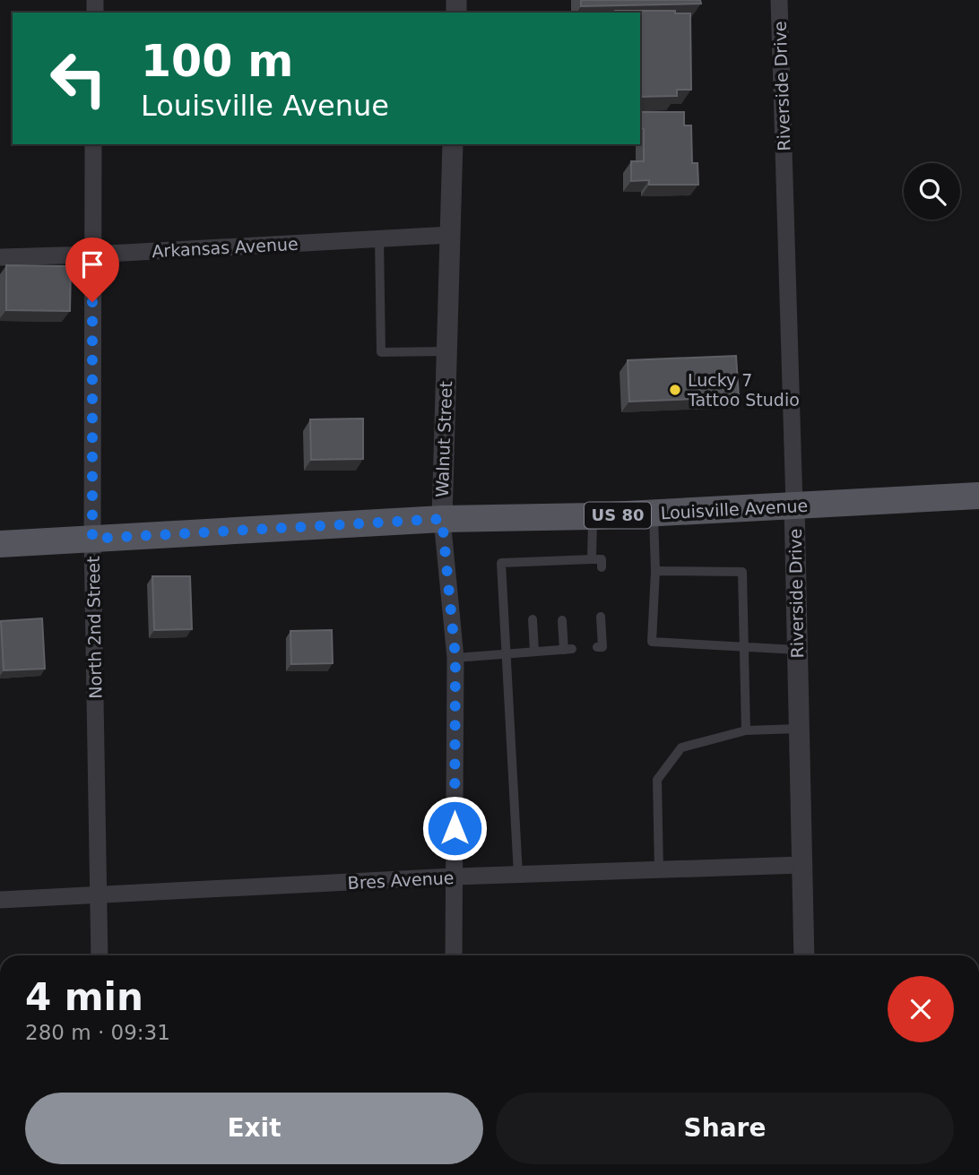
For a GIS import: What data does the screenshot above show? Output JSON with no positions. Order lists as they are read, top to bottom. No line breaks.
{"streets":{"main road":["Louisville Avenue","US 80"],"street":["Riverside Drive","Arkansas Avenue","Walnut Street","North 2nd Street","Bres Avenue"]},"crossings":[["Riverside Drive","Louisville Avenue"],["Riverside Drive","Bres Avenue"],["Arkansas Avenue","Walnut Street"],["Arkansas Avenue","North 2nd Street"],["Walnut Street","Louisville Avenue"],["Walnut Street","Bres Avenue"],["Louisville Avenue","North 2nd Street"],["North 2nd Street","Bres Avenue"]],"places":["Lucky 7 Tattoo Studio"],"page":{"turn":["100 m","Louisville Avenue"],"heading":["4 min","280 m · 09:31"],"buttons":["Exit","Share"]}}
